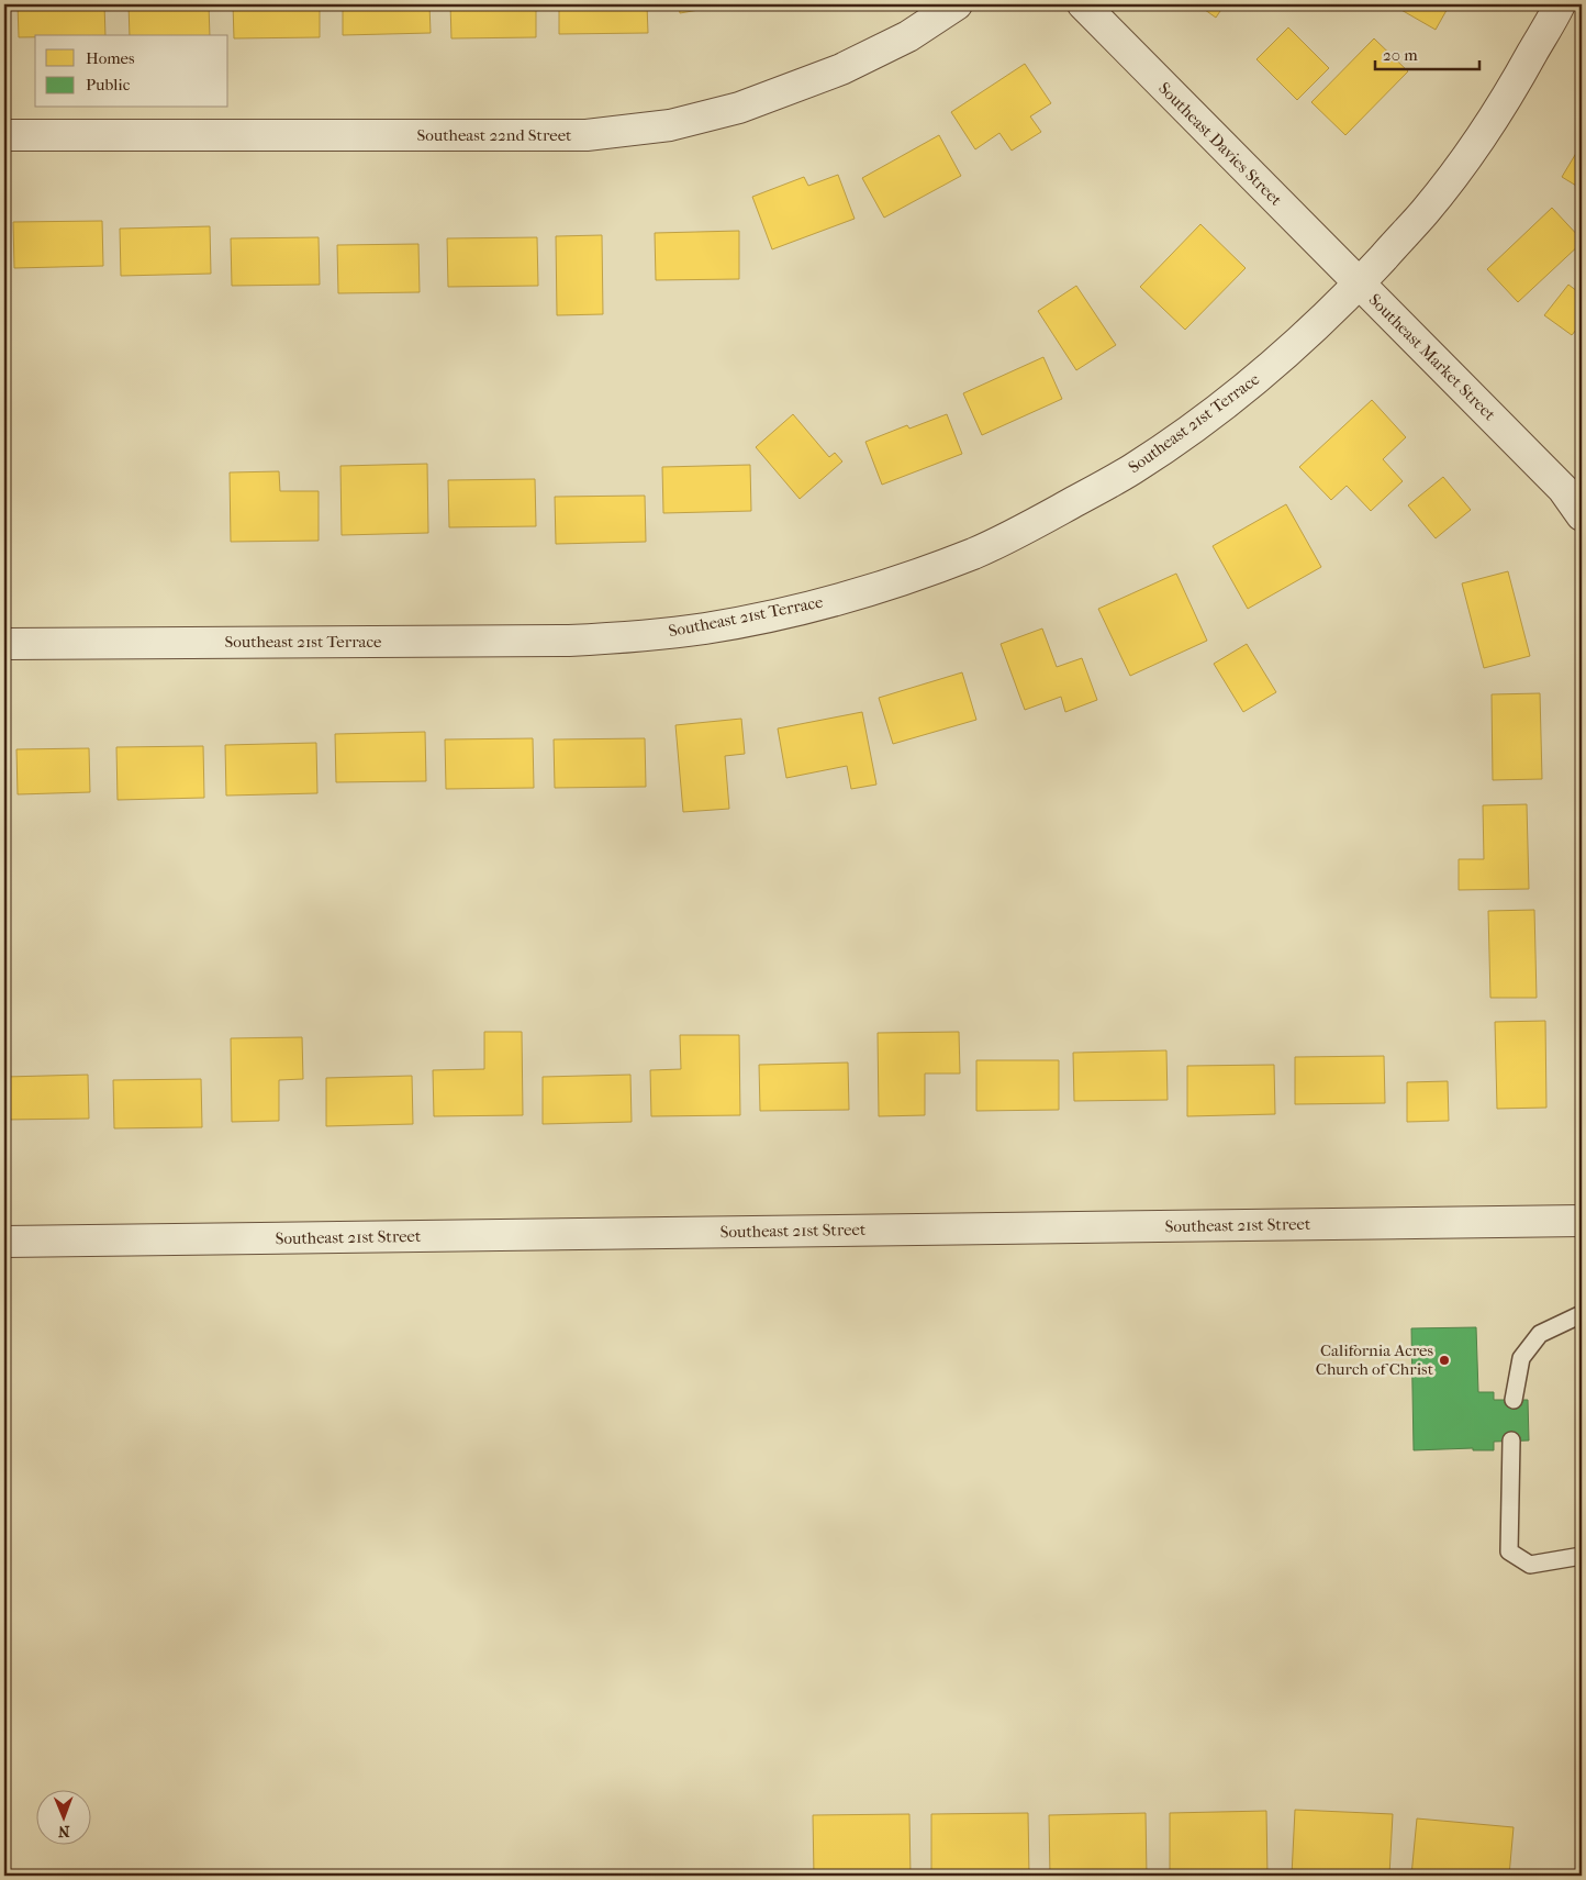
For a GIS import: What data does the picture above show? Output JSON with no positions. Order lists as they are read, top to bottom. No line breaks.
{"streets":{"street":["Southeast 22nd Street","Southeast Davies Street","Southeast Market Street","Southeast 21st Terrace","Southeast 21st Street"]},"crossings":[["Southeast Davies Street","Southeast Market Street"],["Southeast Davies Street","Southeast 21st Terrace"],["Southeast Market Street","Southeast 21st Terrace"]],"places":["California Acres Church of Christ"],"legend":["Homes","Public"],"scale_bar":"20 m","north":"bottom"}
